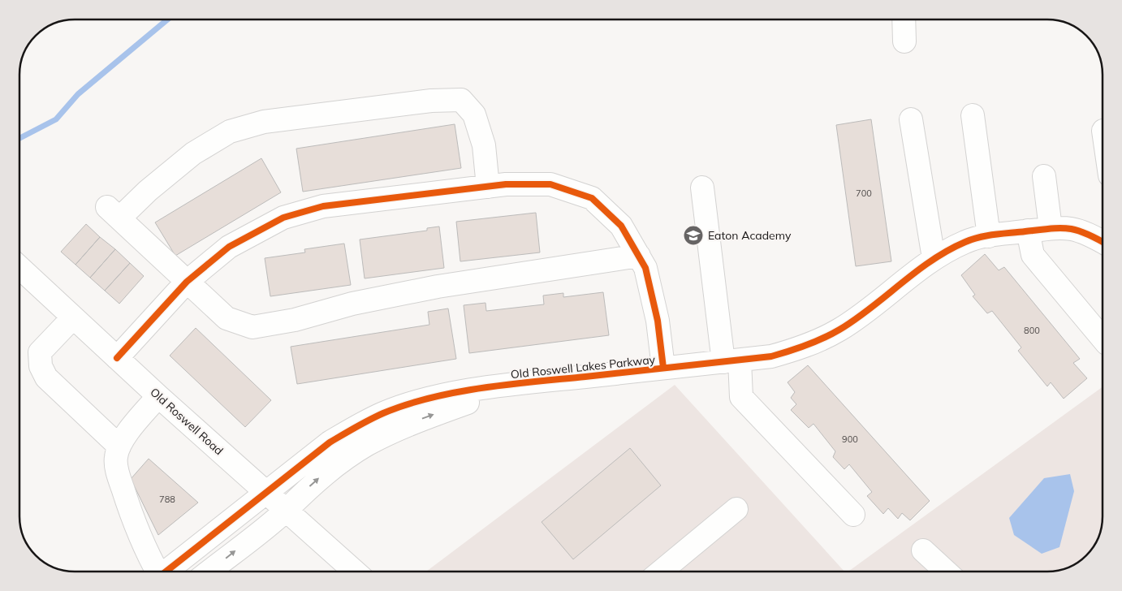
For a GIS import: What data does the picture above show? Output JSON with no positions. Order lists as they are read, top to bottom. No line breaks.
{"streets":{"street":["Old Roswell Lakes Parkway","Old Roswell Road"]},"crossings":[["Old Roswell Lakes Parkway","Old Roswell Road"]],"places":{"school or university":["Eaton Academy"]},"house_numbers":["700","800","900","788"]}
